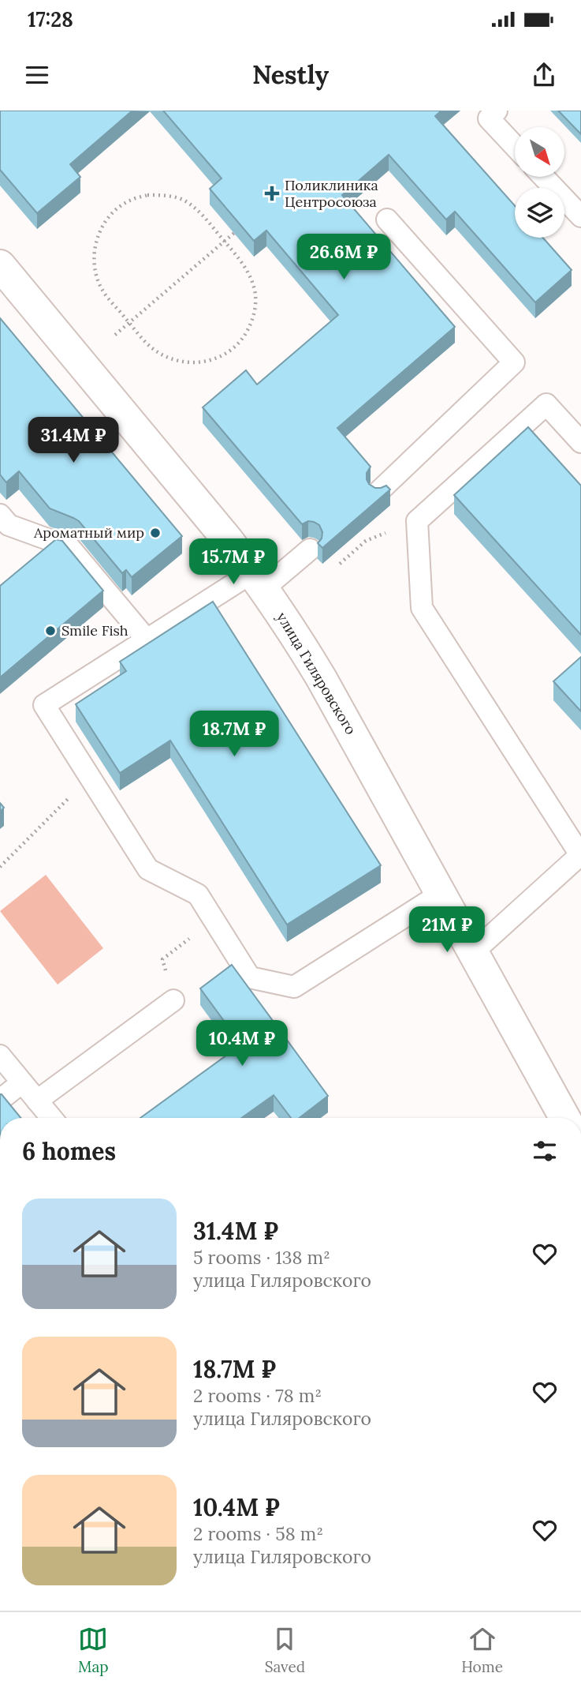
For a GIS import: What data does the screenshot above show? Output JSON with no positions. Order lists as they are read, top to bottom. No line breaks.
{"streets":{"street":["улица Гиляровского"]},"places":{"health":["Поликлиника Центросоюза"],"other":["Ароматный мир","Smile Fish"]},"north":"bottom right","page":{"status":"17:28","header":"Nestly","price":["26.6M ₽","31.4M ₽","15.7M ₽","18.7M ₽","21M ₽","10.4M ₽"],"heading":"6 homes","list":[{"name":"31.4M ₽","note":"5 rooms · 138 m² · улица Гиляровского"},{"name":"18.7M ₽","note":"2 rooms · 78 m² · улица Гиляровского"},{"name":"10.4M ₽","note":"2 rooms · 58 m² · улица Гиляровского"}],"tabs":["Map","Saved","Home"]}}
